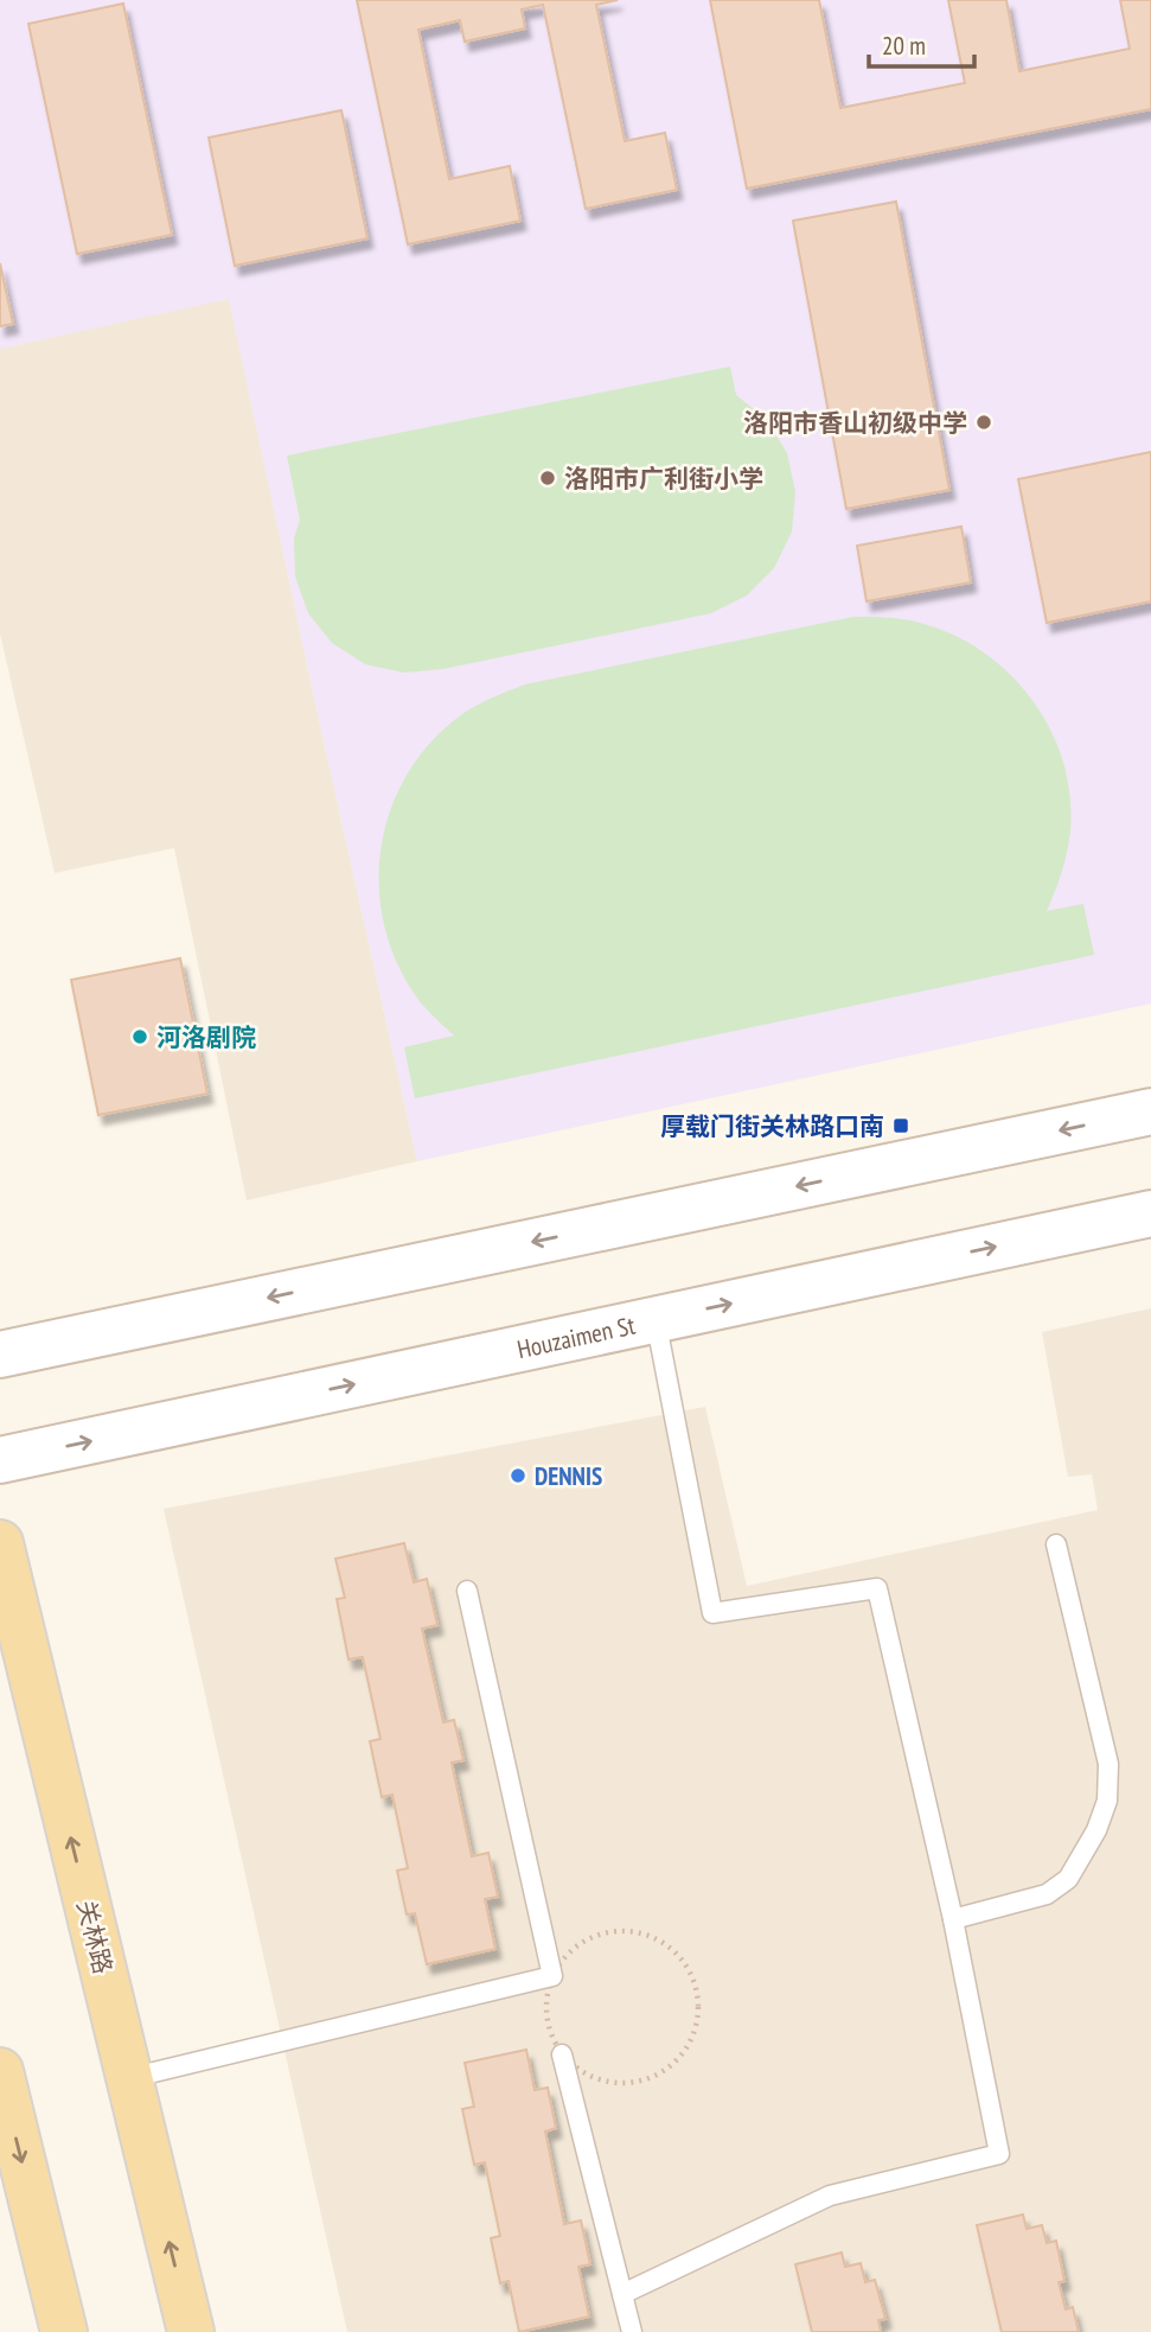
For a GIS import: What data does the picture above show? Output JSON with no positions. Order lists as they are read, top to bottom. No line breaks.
{"streets":{"main road":["Houzaimen St","关林路"]},"places":{"other":["洛阳市香山初级中学","洛阳市广利街小学","河洛剧院","DENNIS"],"transit":["厚载门街关林路口南"]},"scale_bar":"20 m"}
